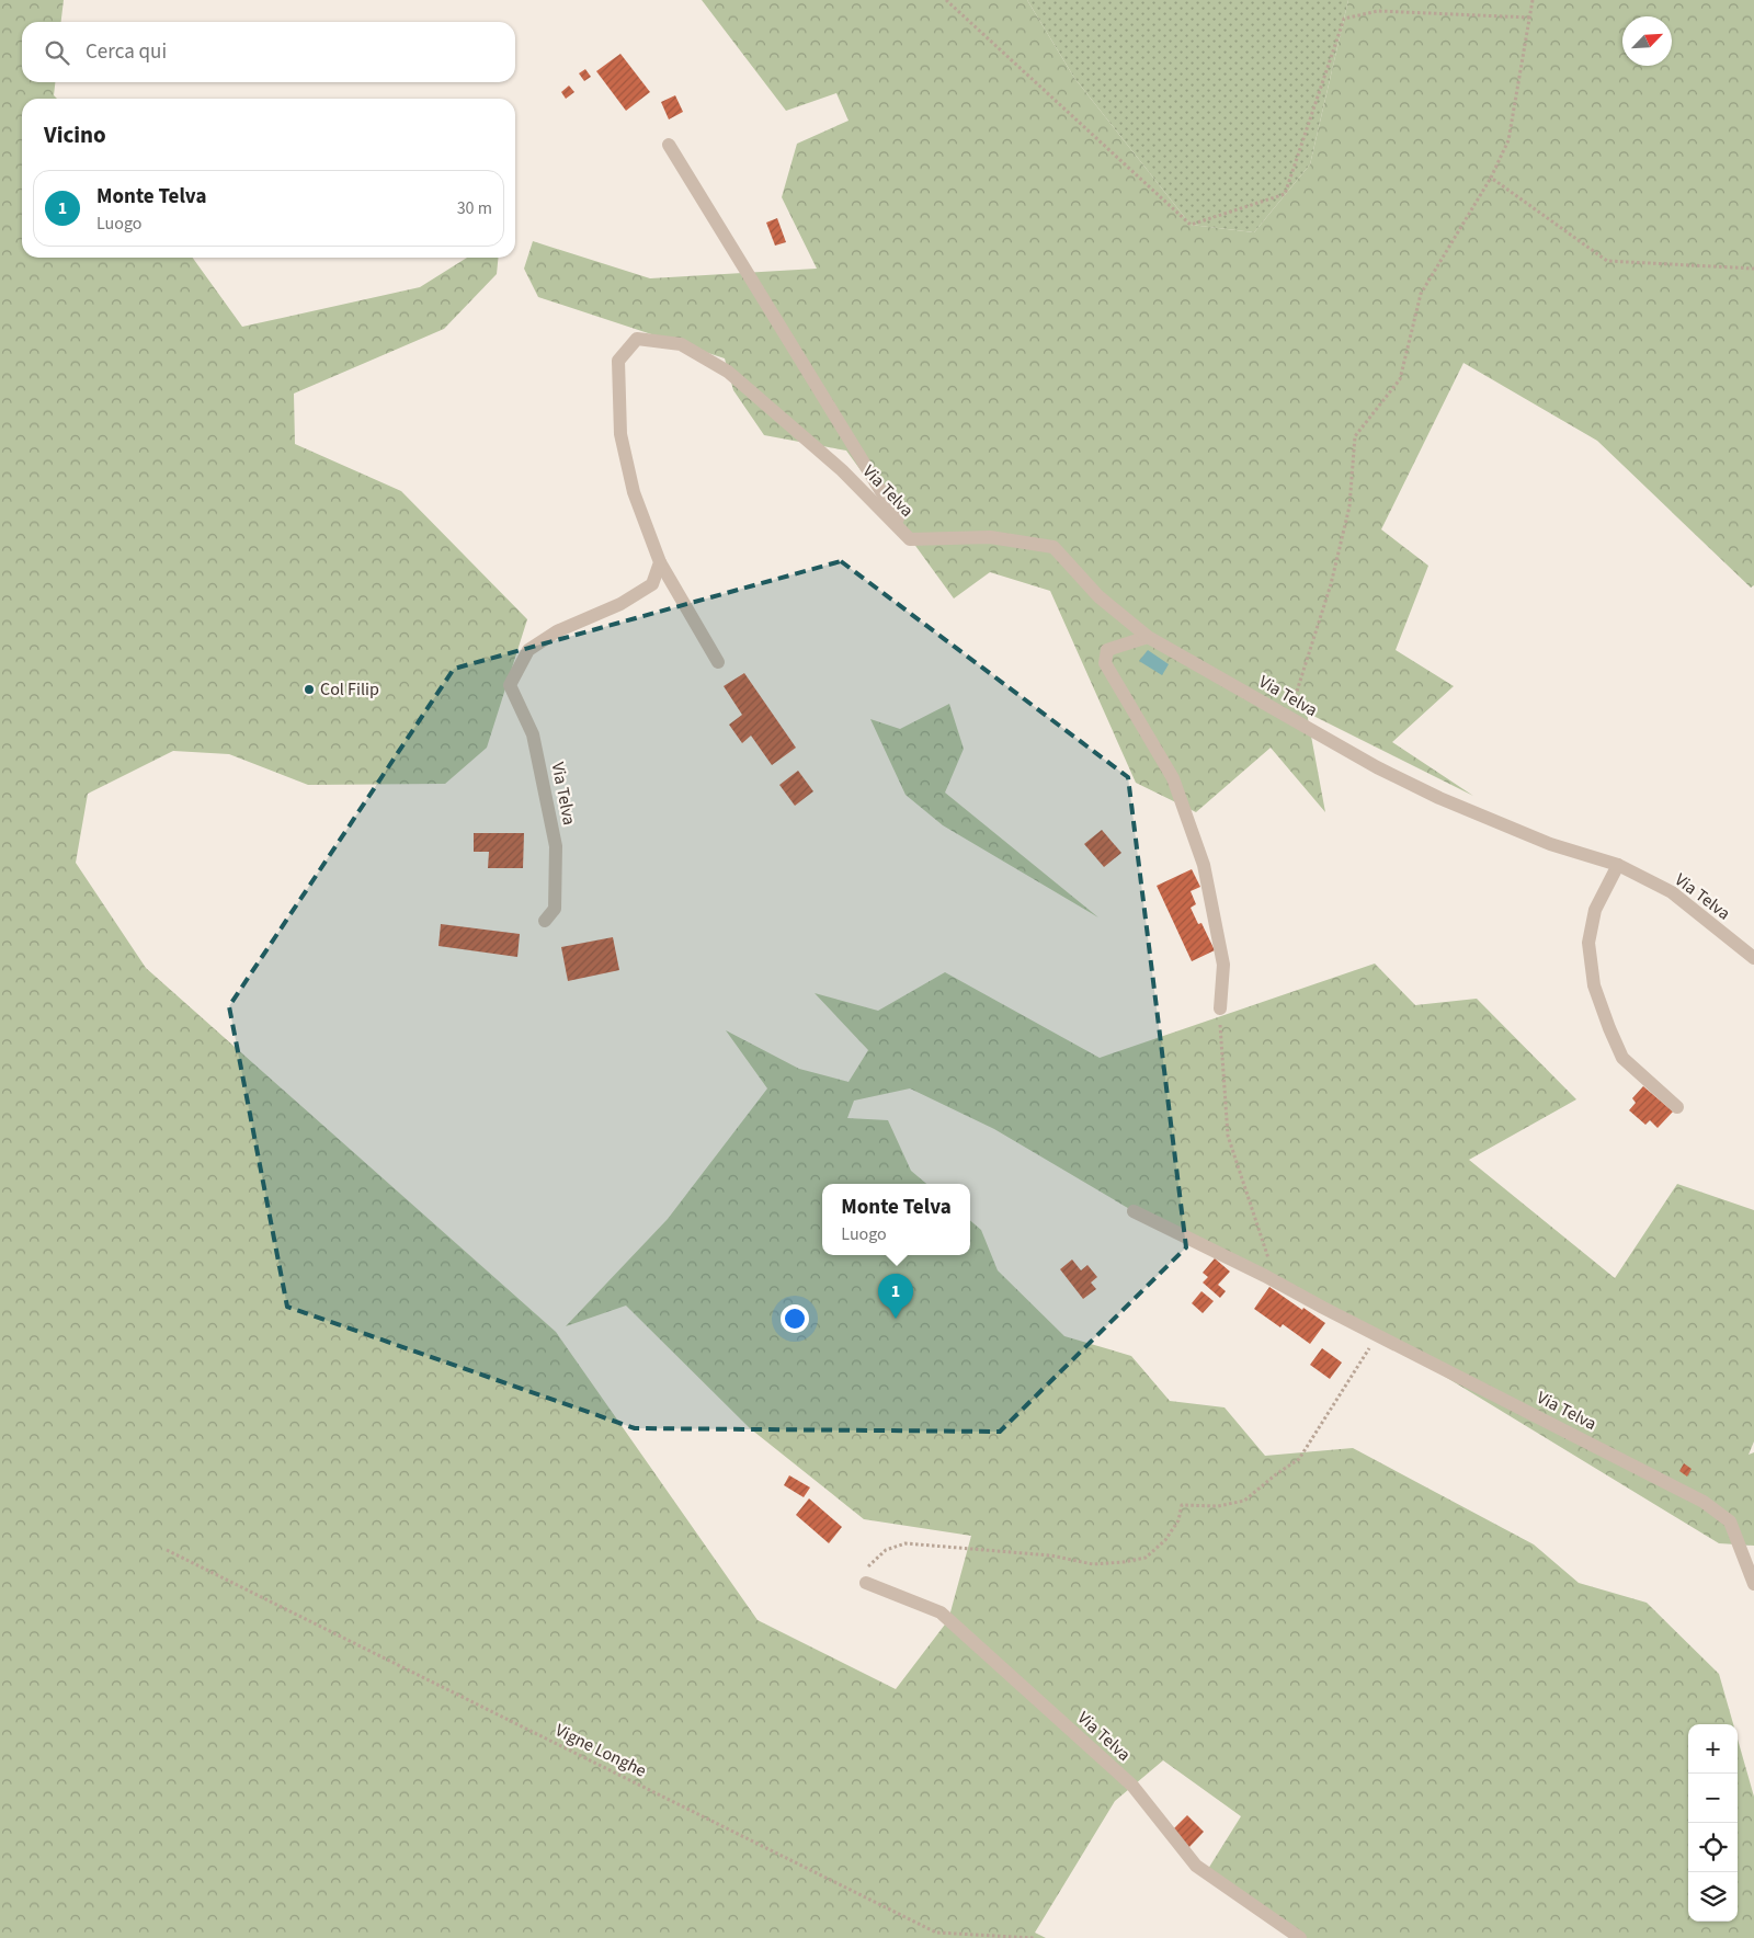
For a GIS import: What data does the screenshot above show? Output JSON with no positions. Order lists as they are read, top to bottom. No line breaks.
{"streets":{"street":["Via Telva"],"path":["Vigne Longhe"]},"places":["Col Filip"],"north":"top right","page":{"search":"Cerca qui","heading":"Vicino","list":[{"mark":"1","name":"Monte Telva","note":"Luogo","value":"30 m"}],"popup":["Monte Telva","Luogo"],"pins":"1","map_buttons":["+","−"]}}
